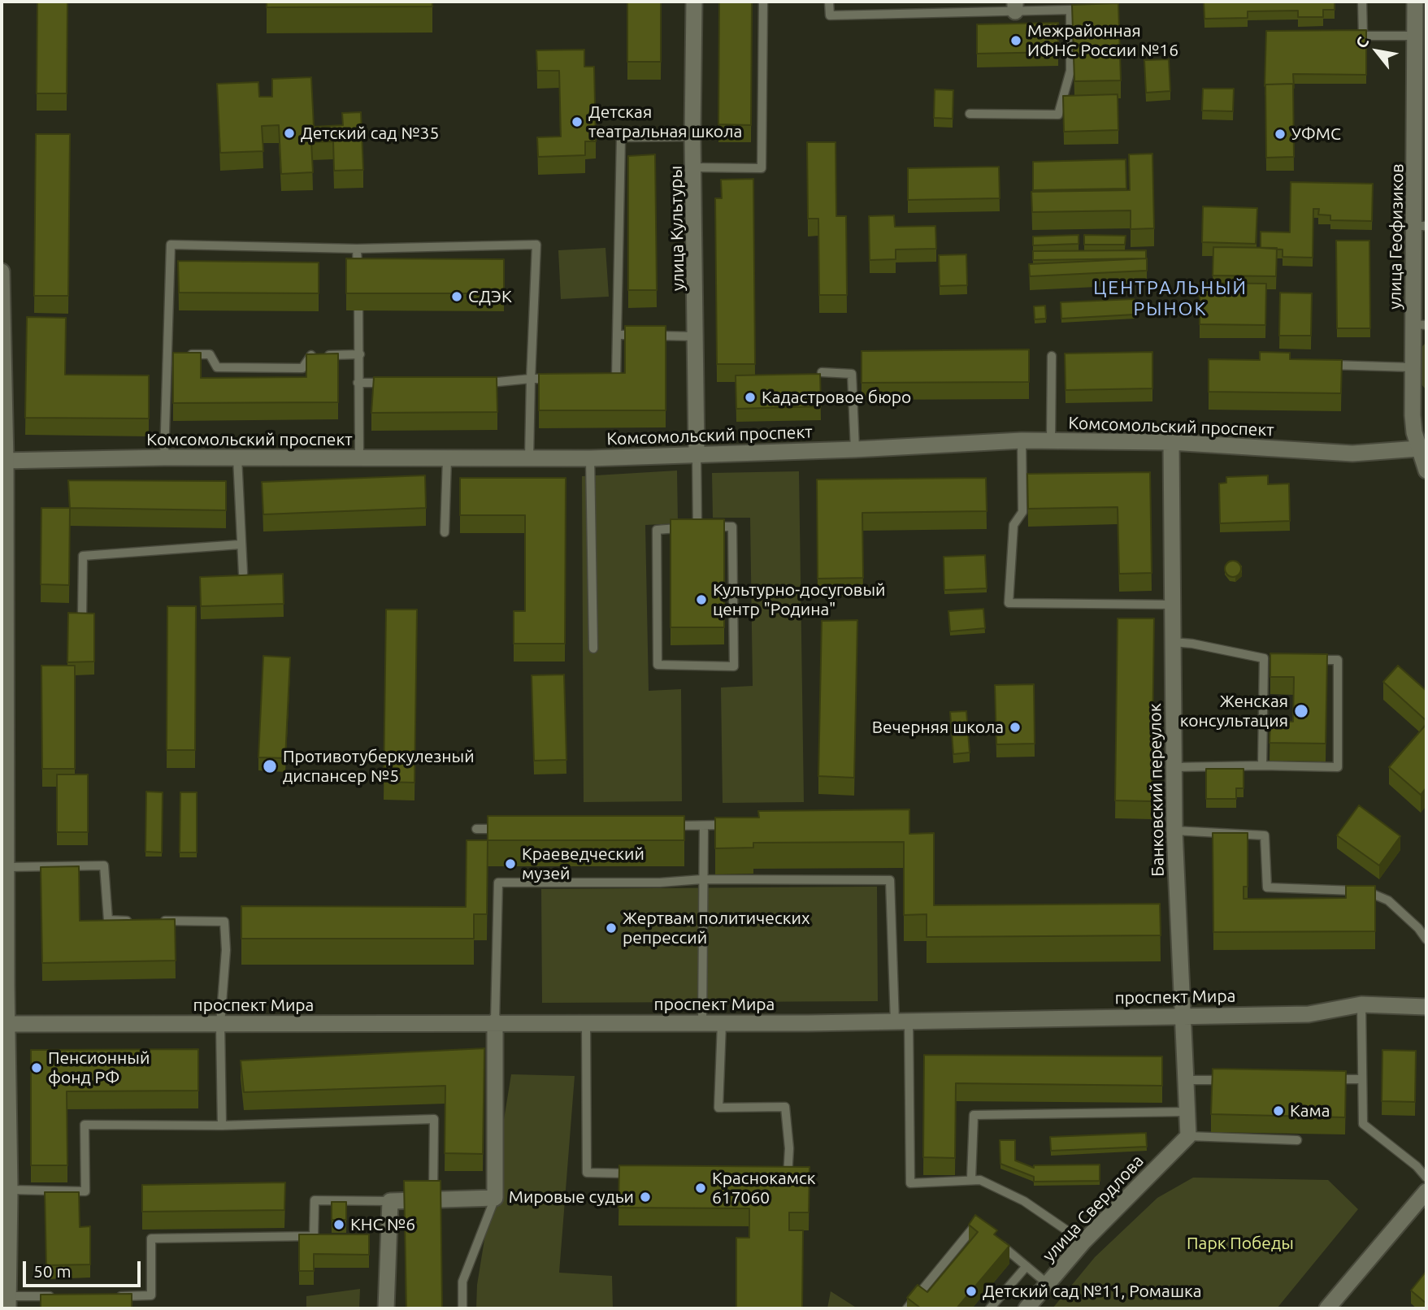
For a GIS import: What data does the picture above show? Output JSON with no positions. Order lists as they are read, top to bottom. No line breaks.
{"streets":{"street":["улица Культуры","улица Геофизиков","Комсомольский проспект","Банковский переулок","проспект Мира","улица Свердлова"]},"crossings":[["улица Культуры","Комсомольский проспект"],["улица Геофизиков","Комсомольский проспект"],["Комсомольский проспект","Банковский переулок"],["Банковский переулок","проспект Мира"],["Банковский переулок","улица Свердлова"]],"districts":["ЦЕНТРАЛЬНЫЙ РЫНОК"],"parks":["Парк Победы"],"places":["Межрайонная ИФНС России №16","Детская театральная школа","Детский сад №35","УФМС","СДЭК","Кадастровое бюро","Культурно-досуговый центр \"Родина\"","Женская консультация","Вечерняя школа","Противотуберкулезный диспансер №5","Краеведческий музей","Жертвам политических репрессий","Пенсионный фонд РФ","Кама","Краснокамск 617060","Мировые судьи","КНС №6","Детский сад №11, Ромашка"],"scale_bar":"50 m","north":"top left"}
